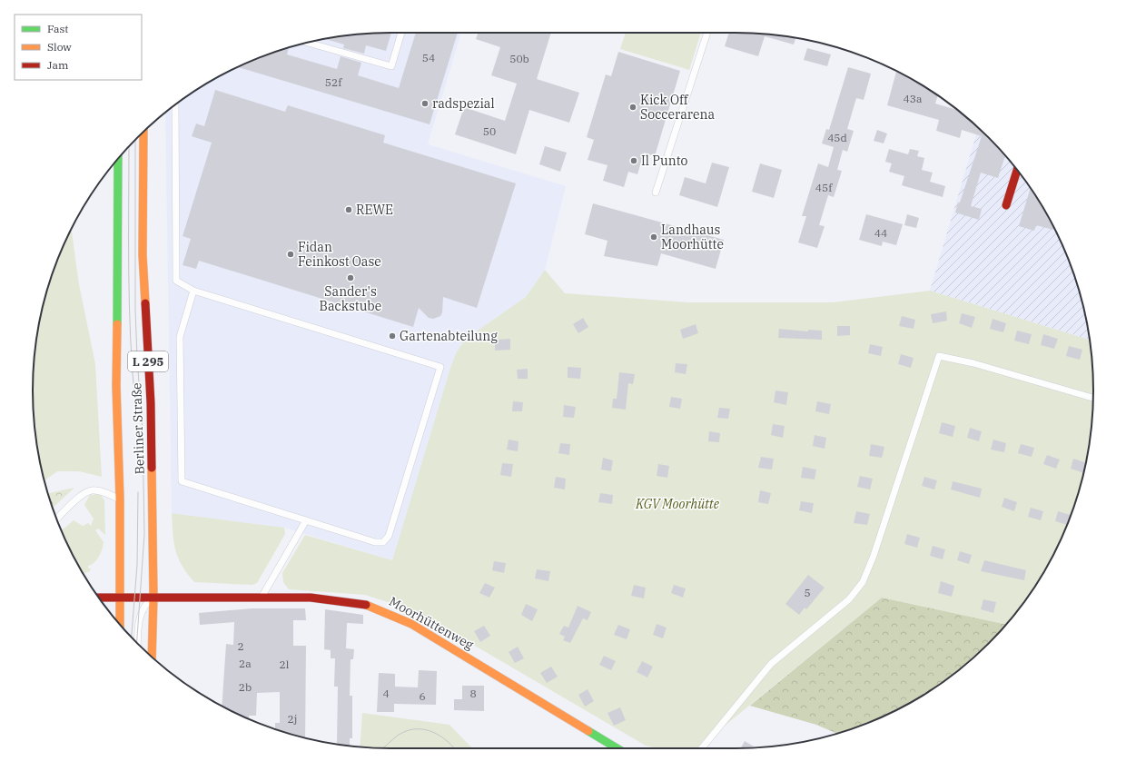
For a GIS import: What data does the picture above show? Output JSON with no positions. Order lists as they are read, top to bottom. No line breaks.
{"streets":{"main road":["L 295","Berliner Straße","Moorhüttenweg"]},"crossings":[["Berliner Straße","Moorhüttenweg"]],"parks":["KGV Moorhütte"],"places":["radspezial","Kick Off Soccerarena","Il Punto","REWE","Landhaus Moorhütte","Fidan Feinkost Oase","Sander's Backstube","Gartenabteilung"],"house_numbers":["54","50b","52f","43a","50","45d","45f","44","5","2","2a","2l","2b","4","8","6","2j"],"legend":["Fast","Slow","Jam"]}
